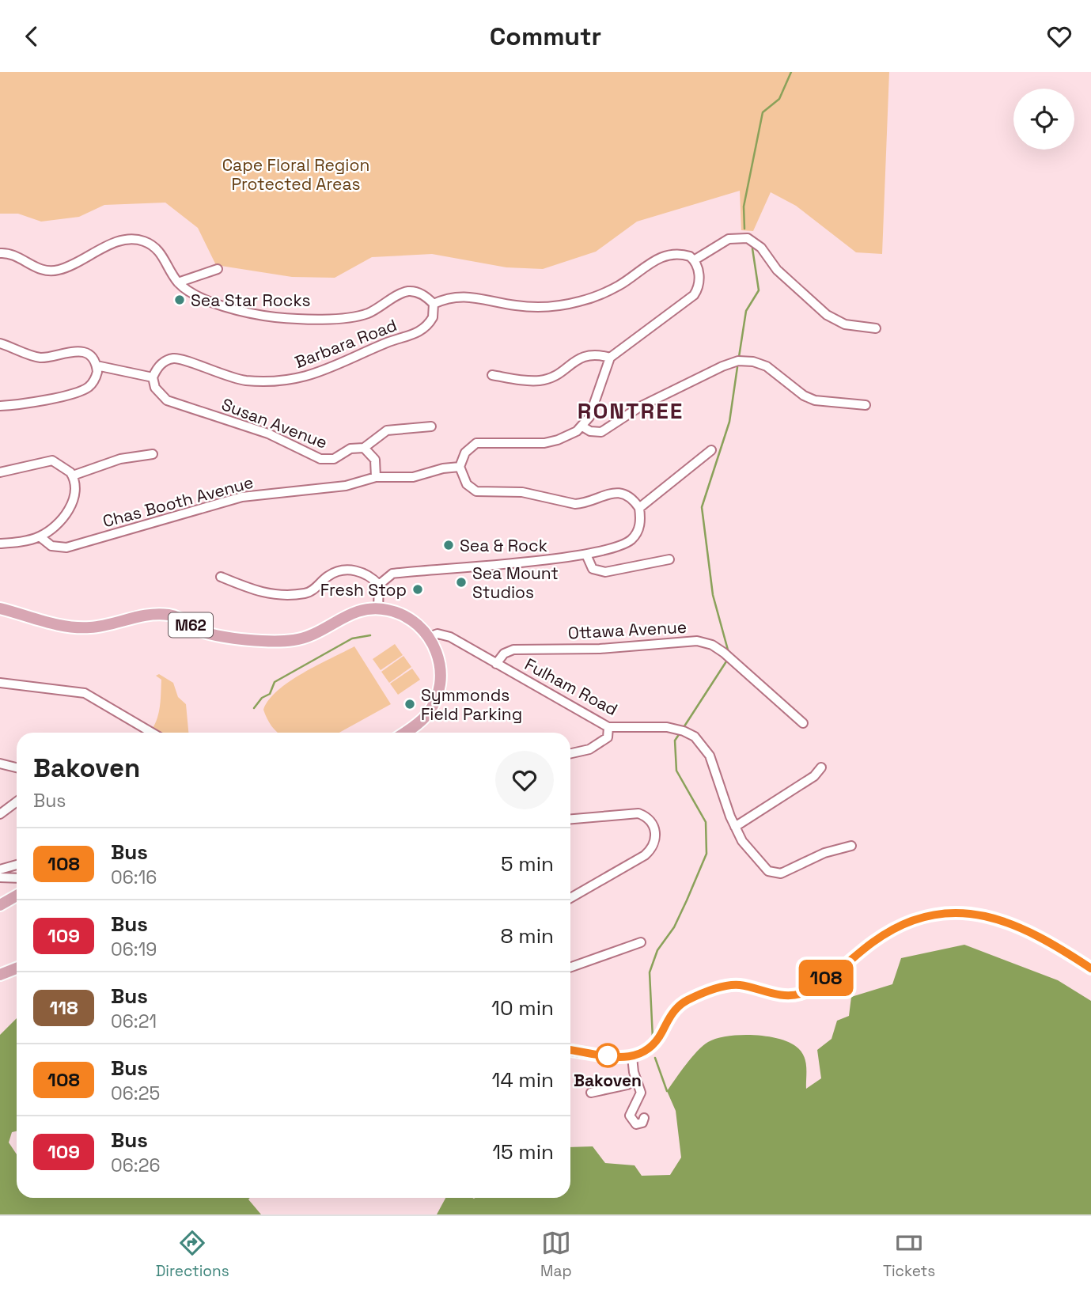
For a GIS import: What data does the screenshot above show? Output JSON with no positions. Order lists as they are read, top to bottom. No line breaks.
{"streets":{"main road":["M62"],"street":["Barbara Road","Susan Avenue","Chas Booth Avenue","Ottawa Avenue","Fulham Road"]},"crossings":[["Barbara Road","Susan Avenue"],["M62","Fulham Road"],["Ottawa Avenue","Fulham Road"]],"districts":["RONTREE"],"parks":["Cape Floral Region Protected Areas"],"places":["Sea Star Rocks","Sea & Rock","Sea Mount Studios","Fresh Stop","Symmonds Field Parking","Bakoven"],"lines":["bus line 108"],"page":{"header":"Commutr","on_map":"108","heading":["Bakoven","Bus"],"list":[{"mark":"108","name":"Bus","note":"06:16","value":"5 min"},{"mark":"109","name":"Bus","note":"06:19","value":"8 min"},{"mark":"118","name":"Bus","note":"06:21","value":"10 min"},{"mark":"108","name":"Bus","note":"06:25","value":"14 min"},{"mark":"109","name":"Bus","note":"06:26","value":"15 min"}],"tabs":["Directions","Map","Tickets"]}}
